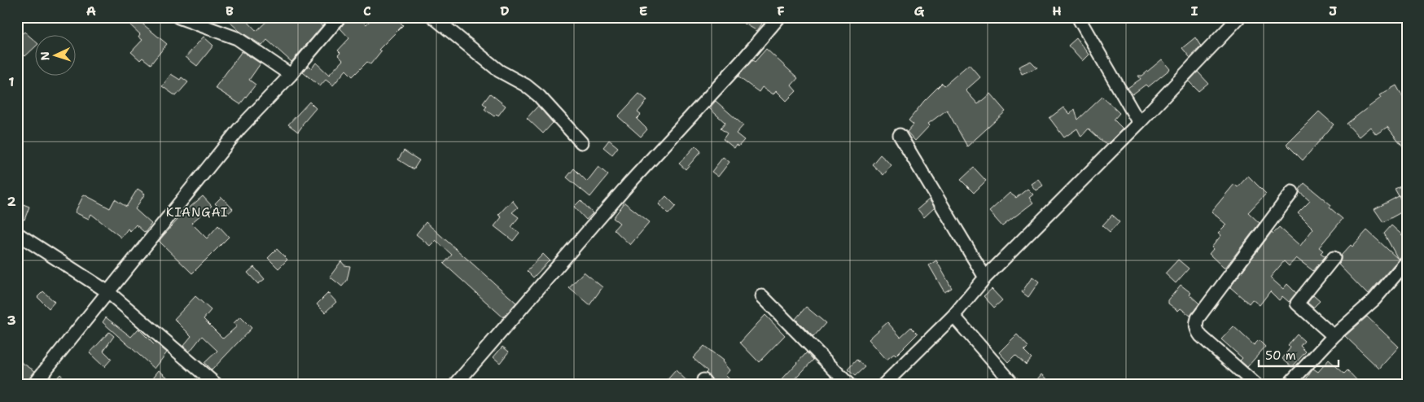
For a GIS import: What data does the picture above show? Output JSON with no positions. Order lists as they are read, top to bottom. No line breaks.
{"districts":["KIANGAI"],"scale_bar":"50 m","north":"left","grid":{"columns":["A","B","C","D","E","F","G","H","I","J"],"rows":["1","2","3"]}}
